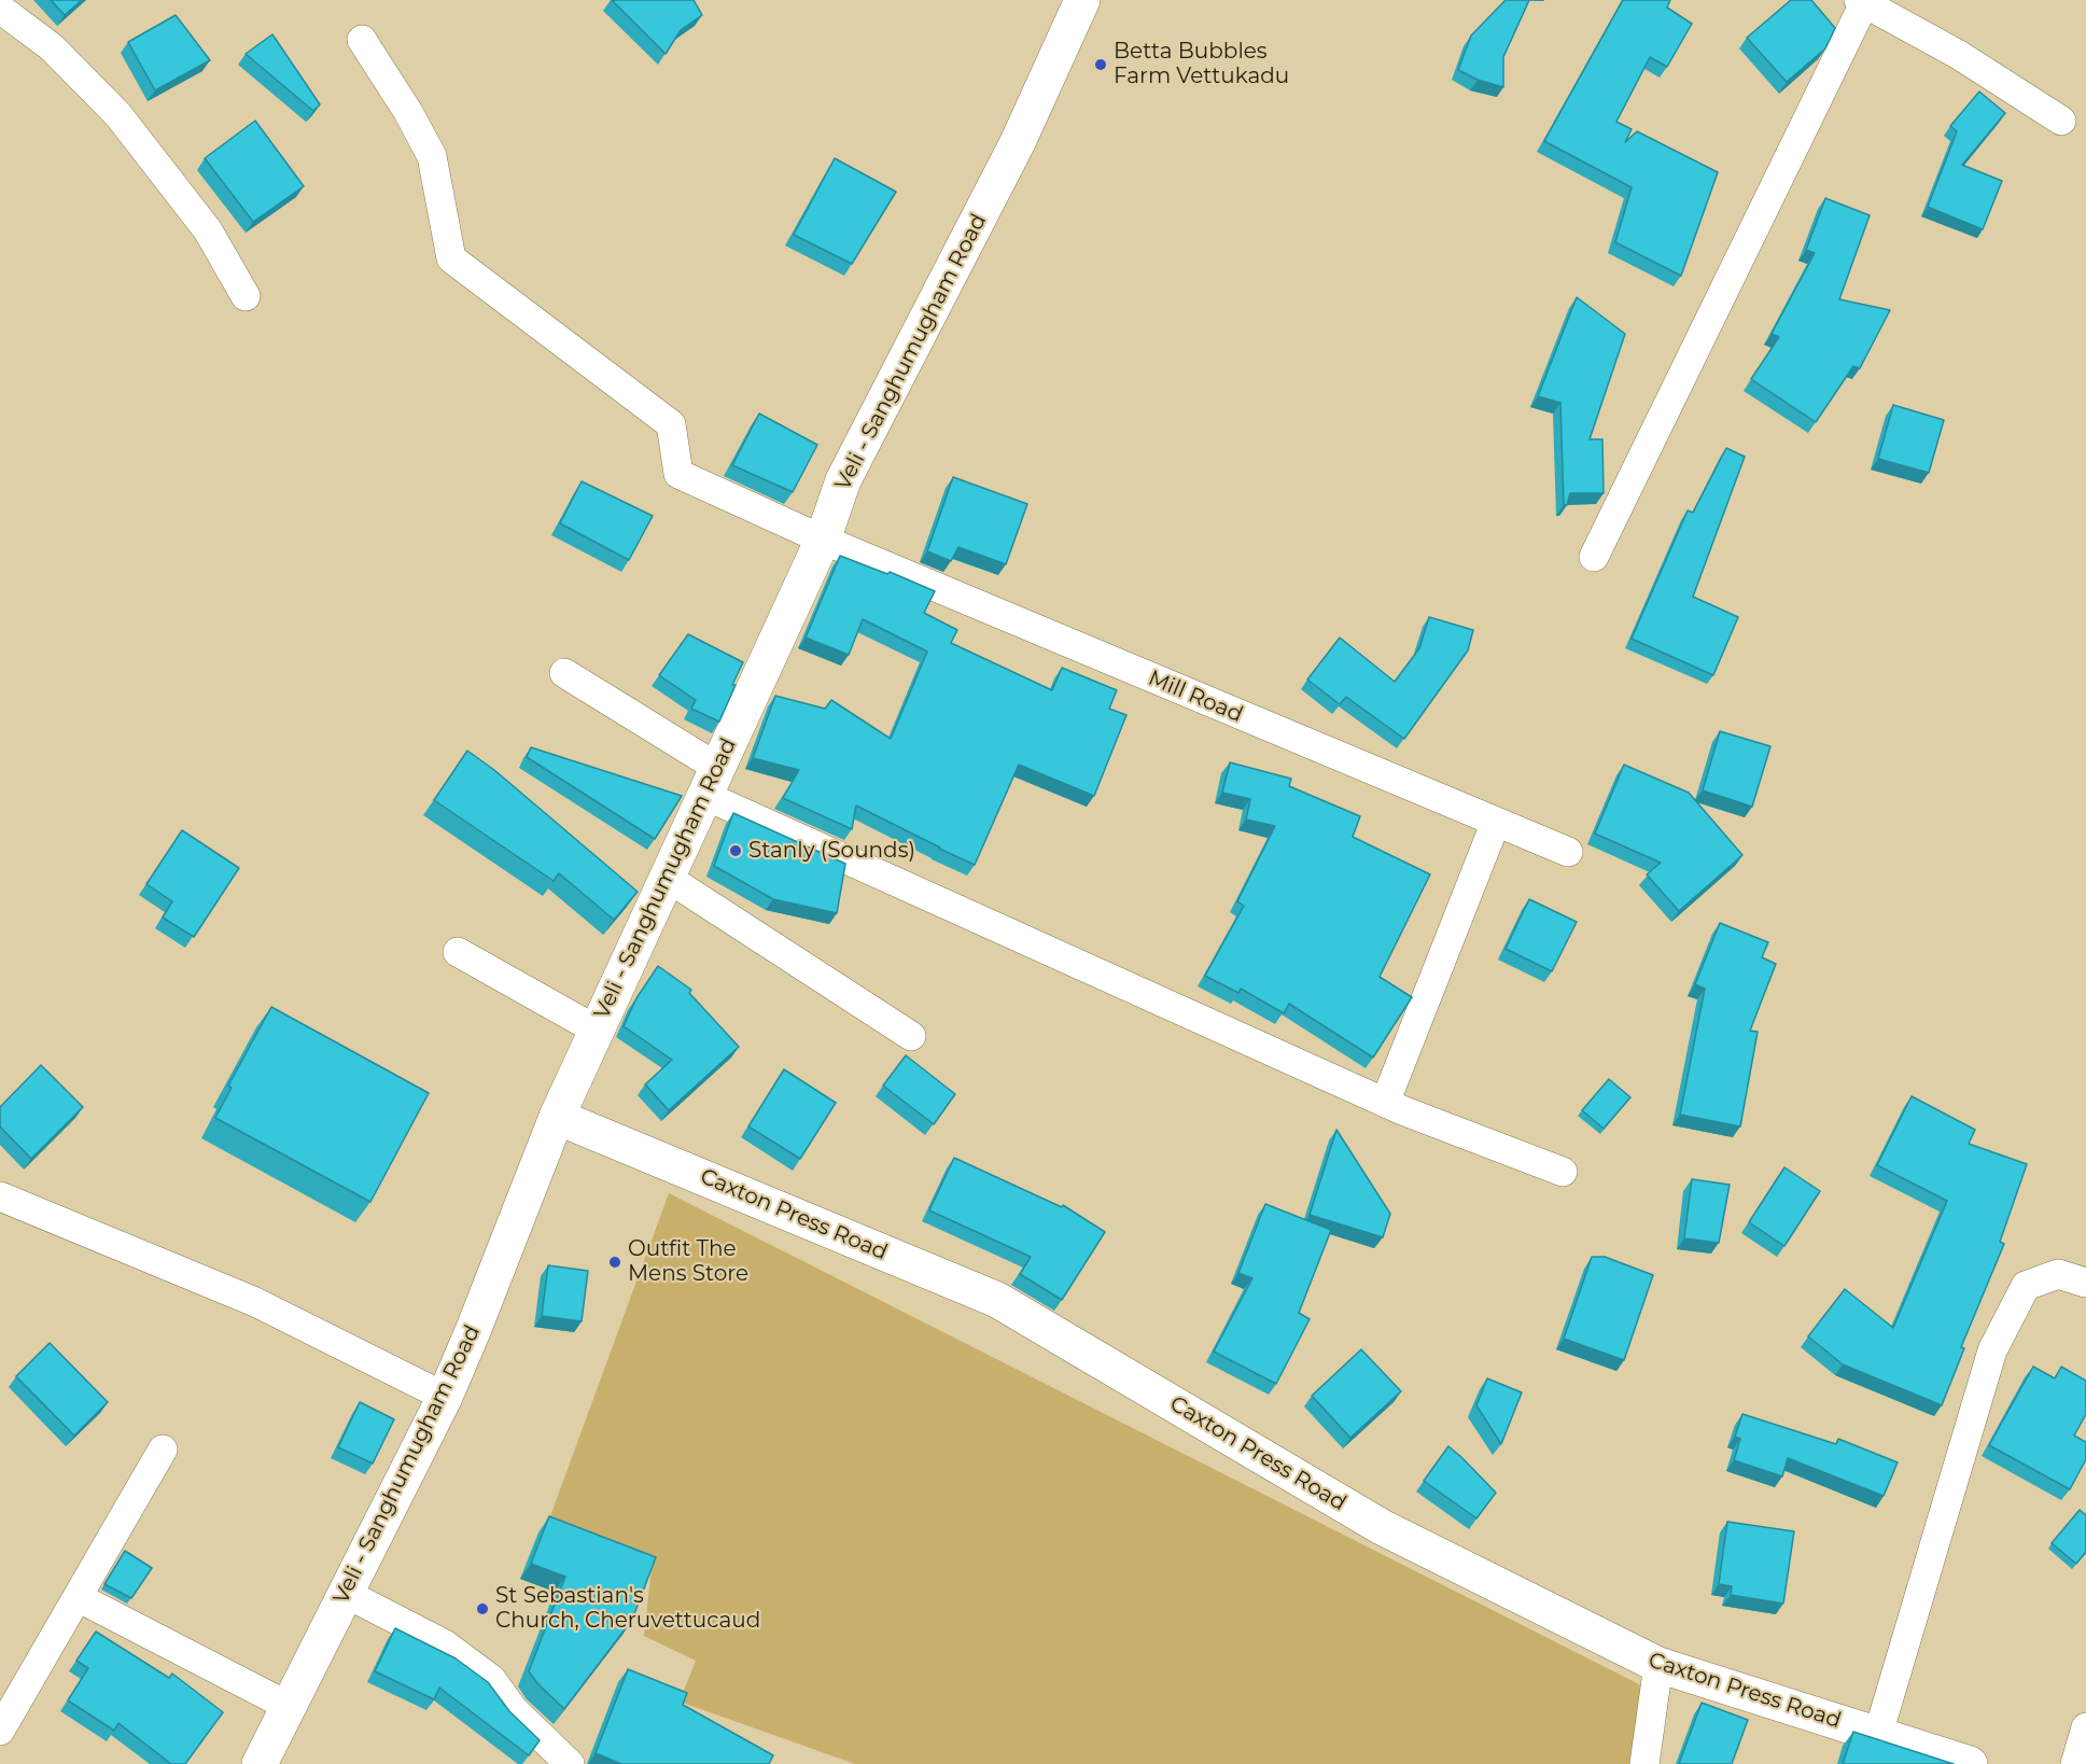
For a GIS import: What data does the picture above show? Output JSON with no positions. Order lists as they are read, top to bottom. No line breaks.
{"streets":{"main road":["Veli - Sanghumugham Road","Caxton Press Road"],"street":["Mill Road"]},"crossings":[["Veli - Sanghumugham Road","Mill Road"],["Veli - Sanghumugham Road","Caxton Press Road"]],"places":["Betta Bubbles Farm Vettukadu","Stanly (Sounds)","Outfit The Mens Store","St Sebastian's Church, Cheruvettucaud"]}
